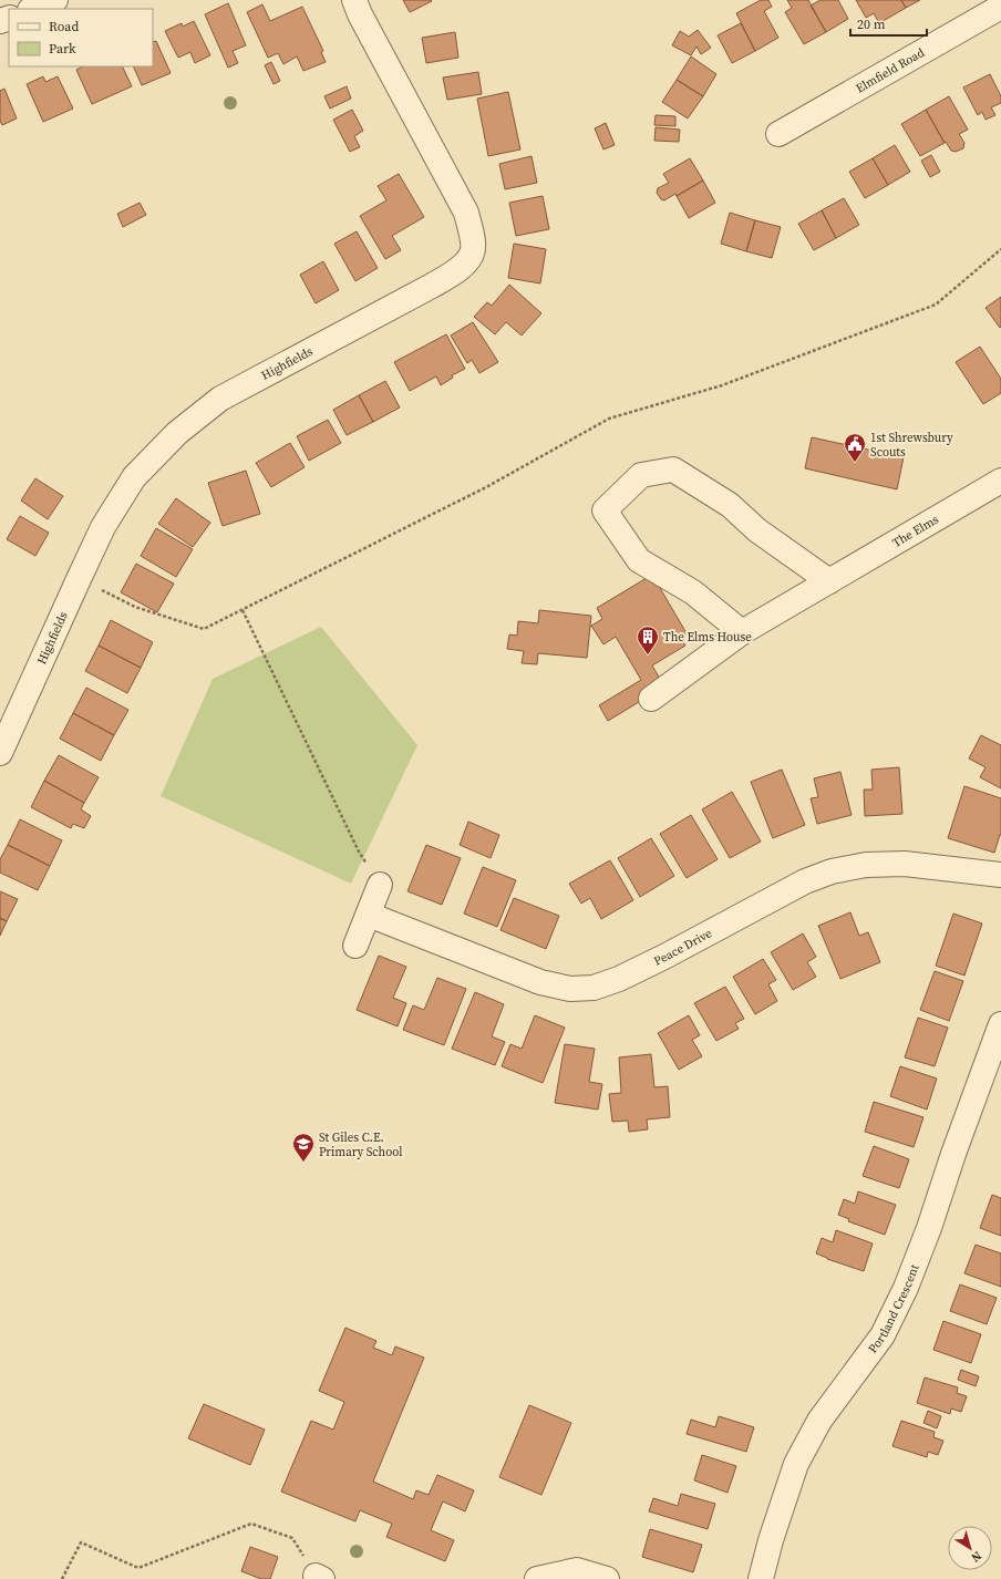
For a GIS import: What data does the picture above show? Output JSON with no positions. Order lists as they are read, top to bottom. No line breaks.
{"streets":{"street":["Elmfield Road","Highfields","The Elms","Peace Drive","Portland Crescent"]},"places":{"public building":["1st Shrewsbury Scouts"],"building":["The Elms House"],"school or university":["St Giles C.E. Primary School"]},"legend":["Road","Park"],"scale_bar":"20 m","north":"bottom right"}
